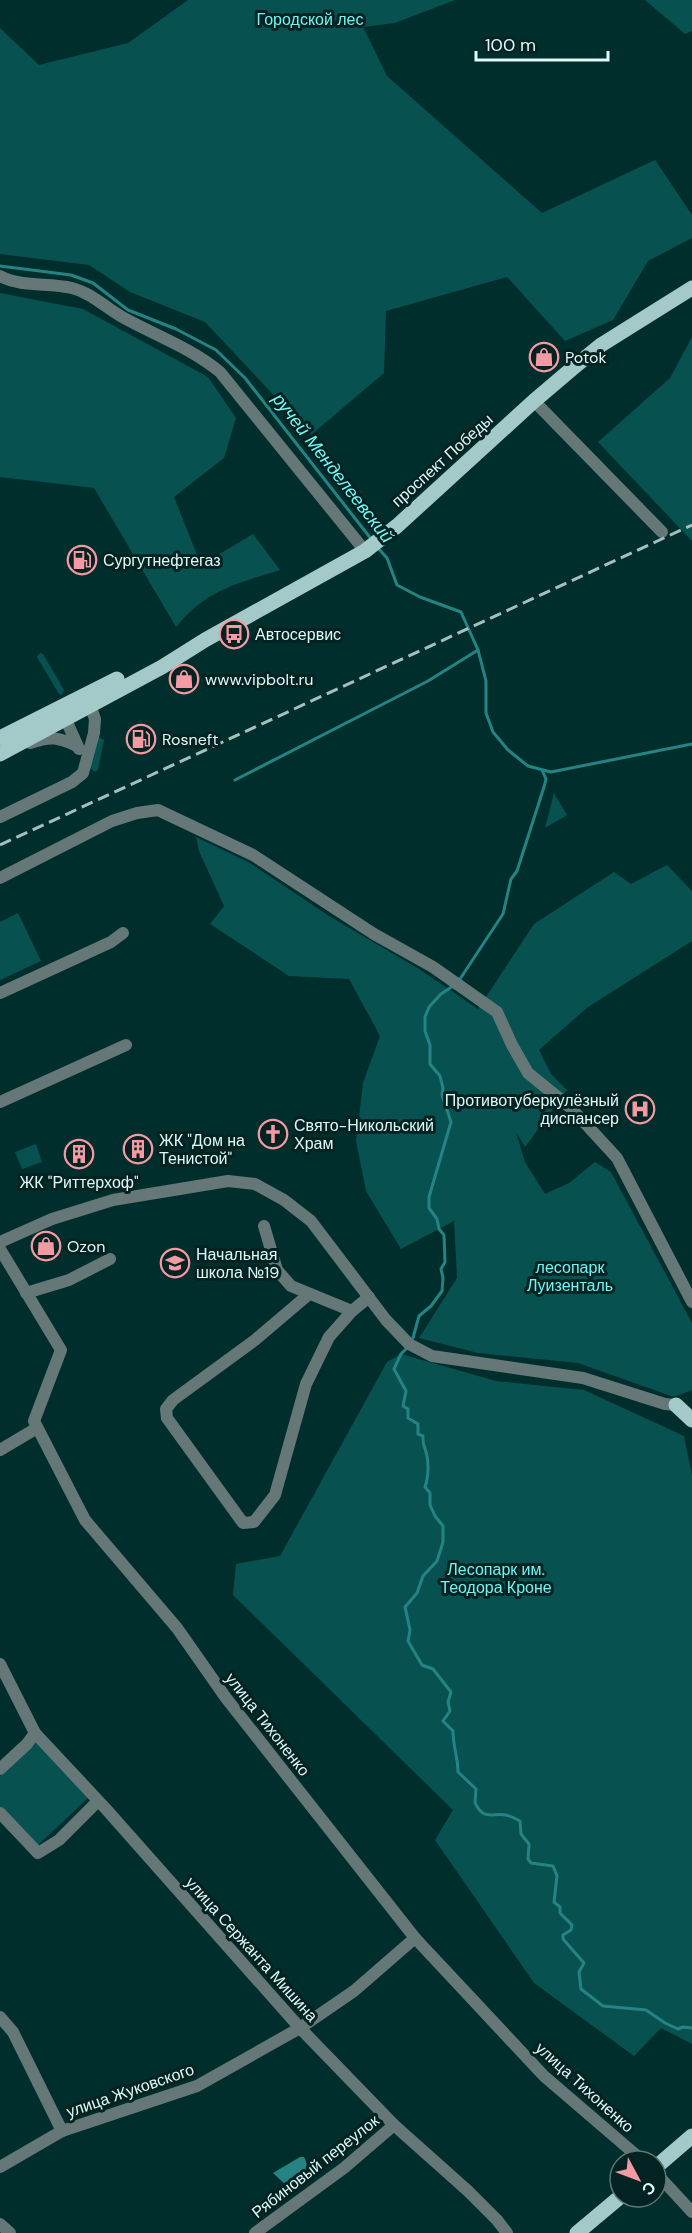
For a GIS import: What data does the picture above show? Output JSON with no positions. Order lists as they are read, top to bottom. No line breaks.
{"streets":{"main road":["проспект Победы"],"street":["улица Тихоненко","улица Сержанта Мишина","улица Жуковского","Рябиновый переулок"]},"crossings":[["улица Тихоненко","улица Жуковского"],["улица Сержанта Мишина","улица Жуковского"],["улица Сержанта Мишина","Рябиновый переулок"]],"water":["ручей Менделеевский"],"parks":["Городской лес","лесопарк Луизенталь","Лесопарк им. Теодора Кроне"],"places":{"shop":["Potok","www.vipbolt.ru","Ozon"],"fuel station":["Сургутнефтегаз","Rosneft"],"bus stop":["Автосервис"],"hospital":["Противотуберкулёзный диспансер"],"church":["Свято-Никольский Храм"],"building":["ЖК \"Дом на Тенистой\"","ЖК \"Риттерхоф\""],"school or university":["Начальная школа №19"]},"scale_bar":"100 m","north":"bottom right"}
